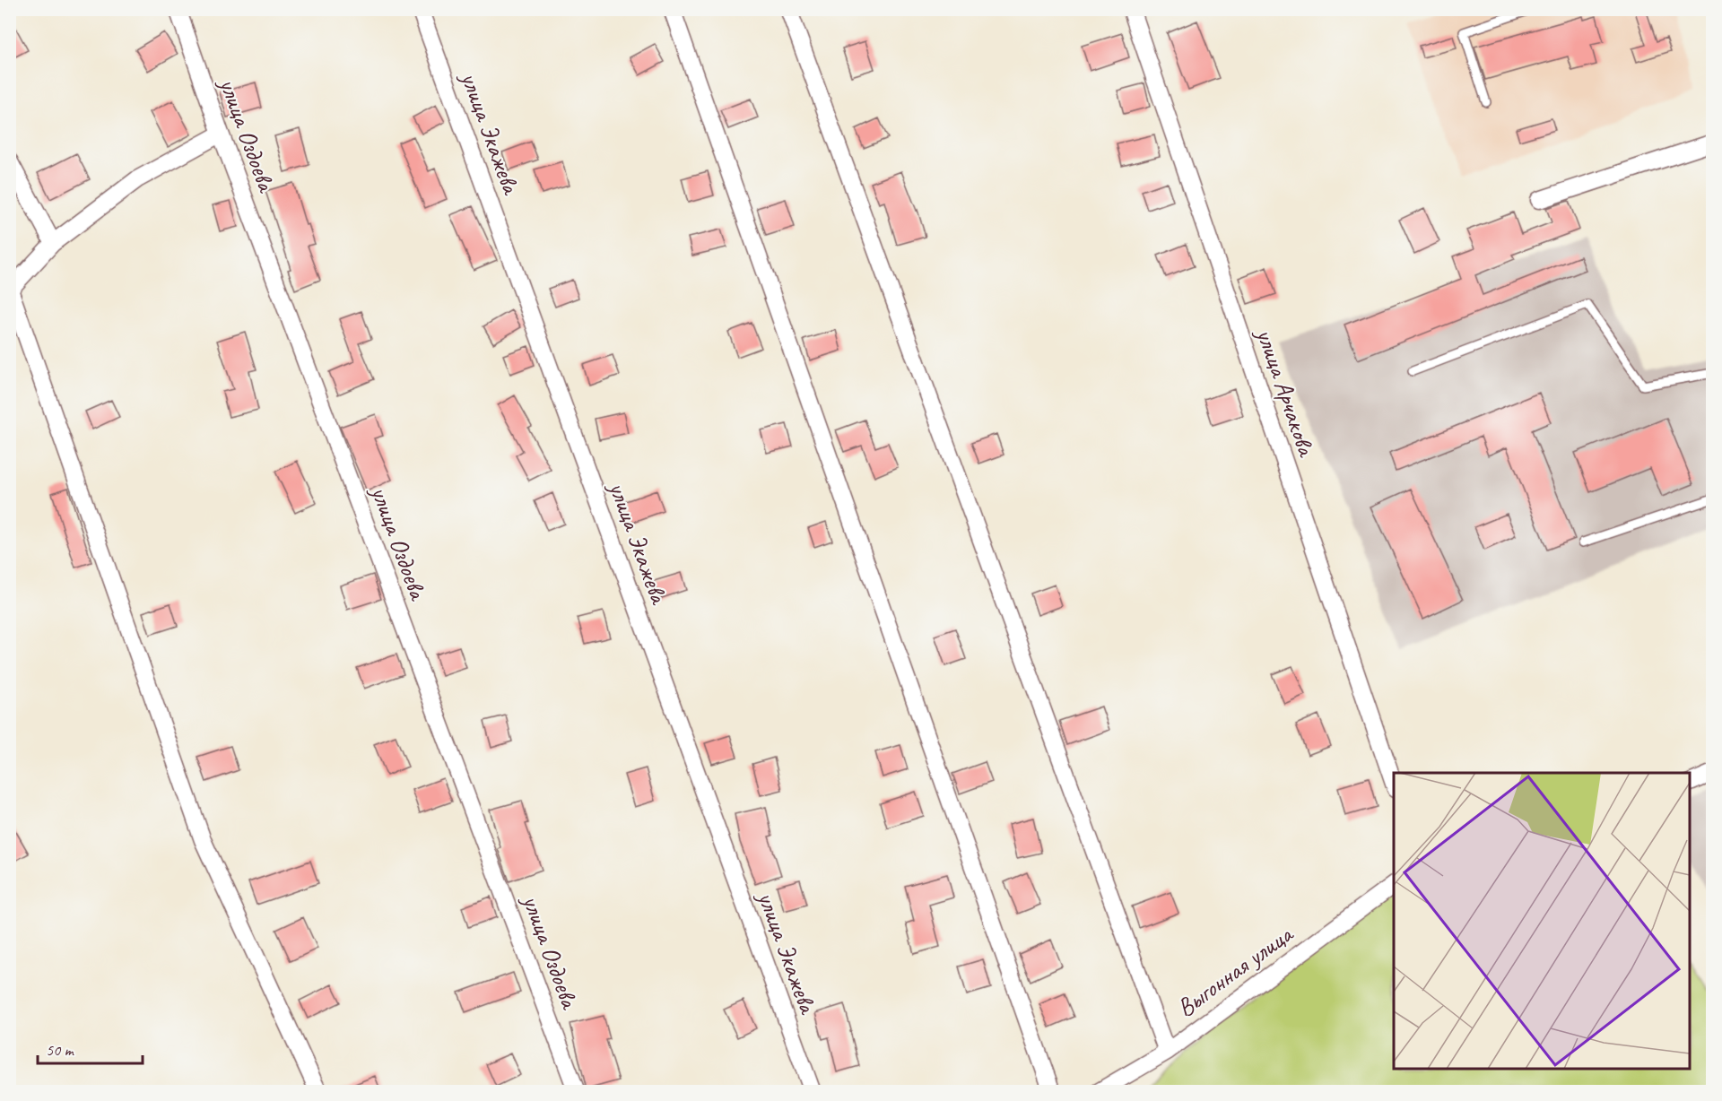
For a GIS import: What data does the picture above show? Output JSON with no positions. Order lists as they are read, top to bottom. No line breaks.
{"streets":{"street":["улица Экажева","улица Оздоева","улица Арчакова","Выгонная улица"]},"scale_bar":"50 m"}
